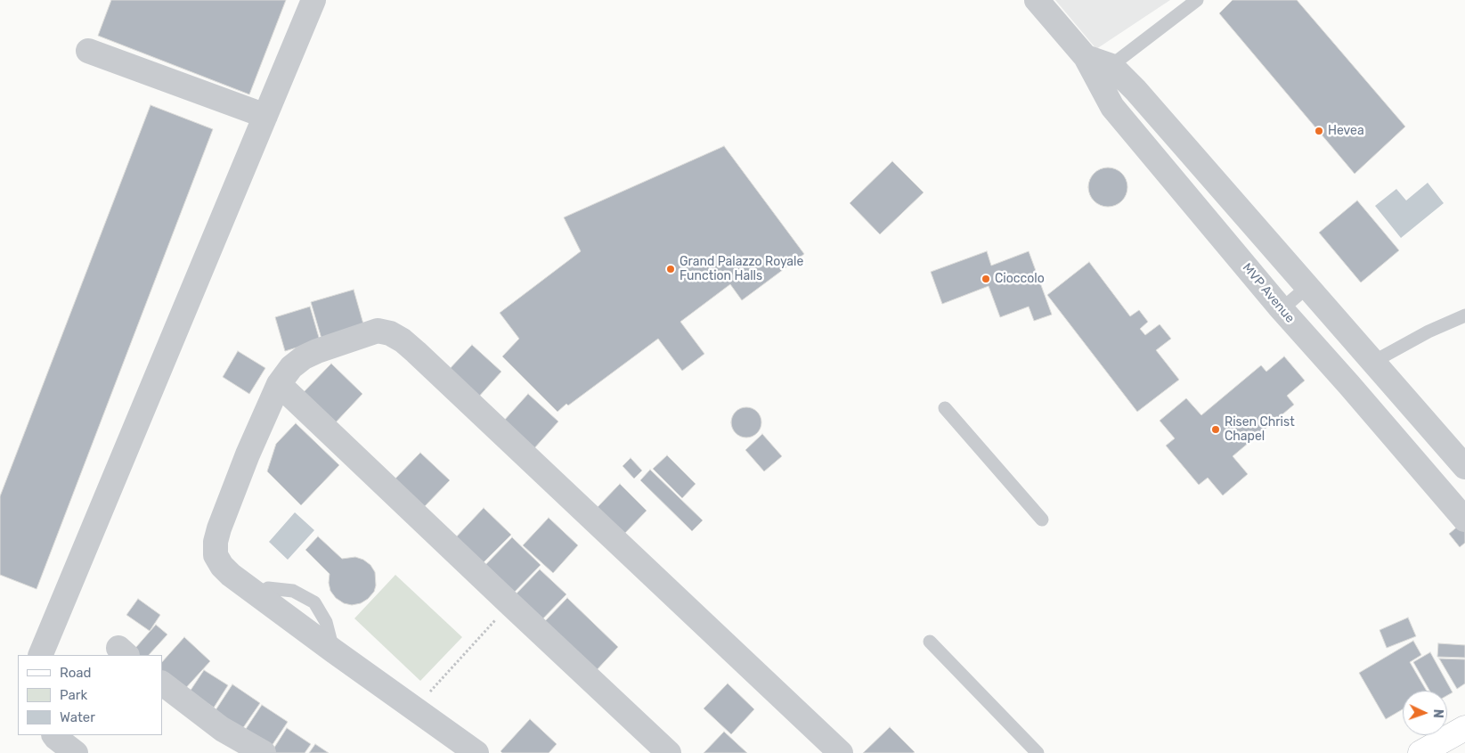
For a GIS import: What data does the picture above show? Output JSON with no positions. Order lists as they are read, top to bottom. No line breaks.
{"streets":{"street":["MVP Avenue"]},"places":["Hevea","Grand Palazzo Royale Function Halls","Cioccolo","Risen Christ Chapel"],"legend":["Road","Park","Water"],"north":"right"}
